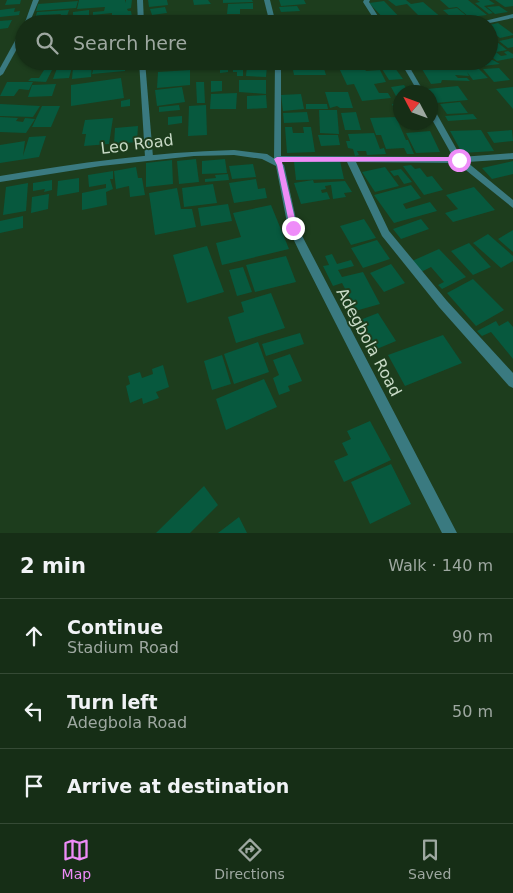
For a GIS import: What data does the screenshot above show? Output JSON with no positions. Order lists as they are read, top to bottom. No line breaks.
{"streets":{"street":["Leo Road","Adegbola Road"]},"crossings":[["Leo Road","Adegbola Road"]],"north":"top left","page":{"search":"Search here","heading":["2 min","Walk · 140 m"],"list":[["Continue","Stadium Road","90 m"],["Turn left","Adegbola Road","50 m"],"Arrive at destination"],"nav":["Map","Directions","Saved"]}}
